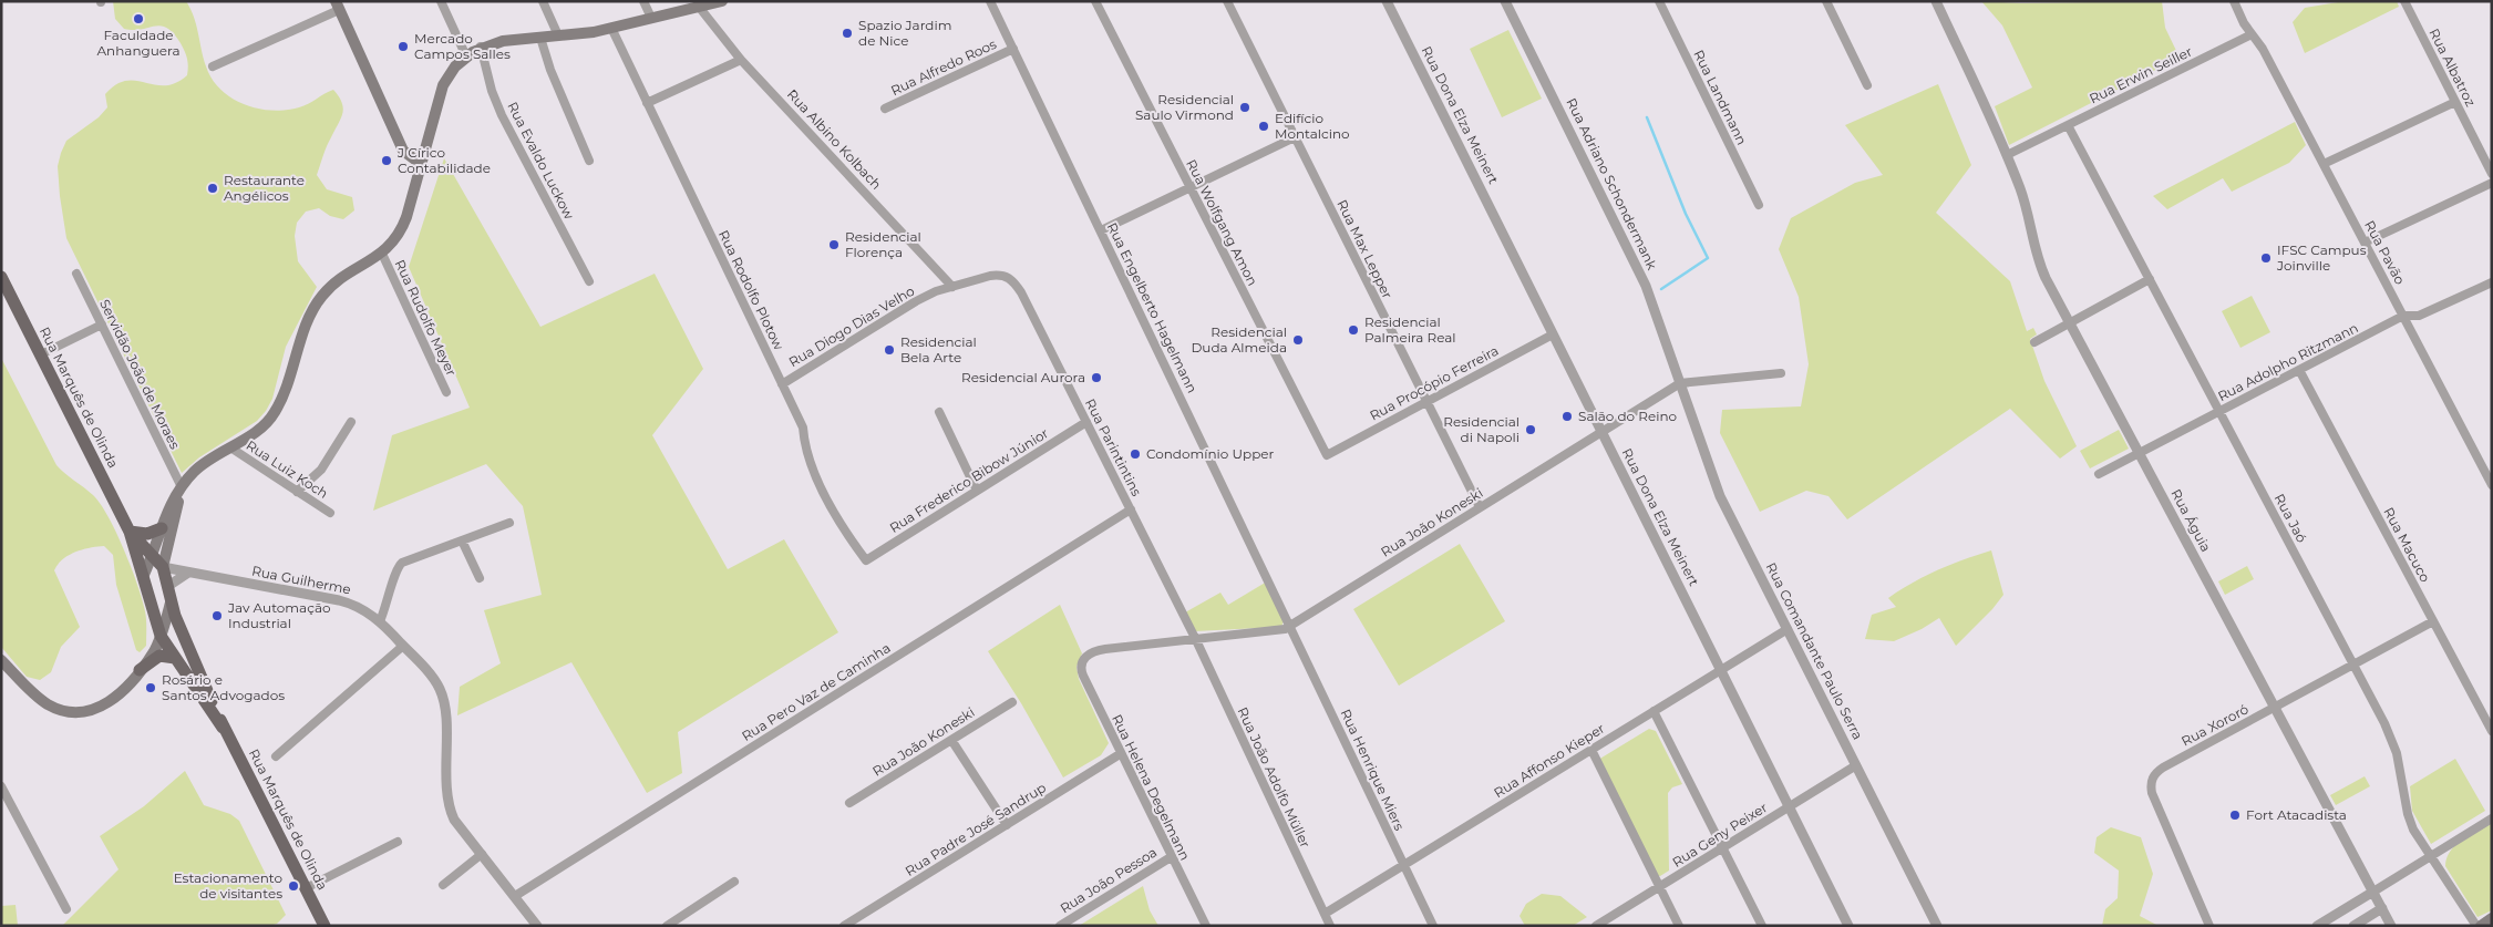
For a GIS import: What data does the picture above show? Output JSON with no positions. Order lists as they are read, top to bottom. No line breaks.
{"streets":{"main road":["Rua Marquês de Olinda"],"street":["Rua Alfredo Roos","Rua Albatroz","Rua Erwin Seiller","Rua Landmann","Rua Dona Elza Meinert","Rua Albino Kolbach","Rua Evaldo Luckow","Rua Adriano Schondermank","Rua Wolfgang Amon","Rua Max Lepper","Rua Pavão","Rua Rodolfo Plotow","Rua Engelberto Hagelmann","Rua Rudolfo Meyer","Rua Diogo Dias Velho","Rua Adolpho Ritzmann","Servidão João de Moraes","Rua Procópio Ferreira","Rua Parintintins","Rua Luiz Koch","Rua Frederico Bibow Júnior","Rua Jaó","Rua Águia","Rua João Koneski","Rua Macuco","Rua Guilherme","Rua Comandante Paulo Serra","Rua Pero Vaz de Caminha","Rua Xororó","Rua Affonso Kieper","Rua Henrique Miers","Rua João Adolfo Müller","Rua Helena Degelmann","Rua Padre José Sandrup","Rua Geny Peixer","Rua João Pessoa"]},"crossings":[["Rua Alfredo Roos","Rua Engelberto Hagelmann"],["Rua Erwin Seiller","Rua Pavão"],["Rua Erwin Seiller","Rua Jaó"],["Rua Erwin Seiller","Rua Águia"],["Rua Dona Elza Meinert","Rua Procópio Ferreira"],["Rua Dona Elza Meinert","Rua João Koneski"],["Rua Dona Elza Meinert","Rua Affonso Kieper"],["Rua Dona Elza Meinert","Rua Geny Peixer"],["Rua Albino Kolbach","Rua Diogo Dias Velho"],["Rua Adriano Schondermank","Rua João Koneski"],["Rua Adriano Schondermank","Rua Comandante Paulo Serra"],["Rua Wolfgang Amon","Rua Procópio Ferreira"],["Rua Max Lepper","Rua Procópio Ferreira"],["Rua Max Lepper","Rua João Koneski"],["Rua Pavão","Rua Adolpho Ritzmann"],["Rua Rodolfo Plotow","Rua Diogo Dias Velho"],["Rua Rodolfo Plotow","Rua Frederico Bibow Júnior"],["Rua Engelberto Hagelmann","Rua João Koneski"],["Rua Engelberto Hagelmann","Rua Henrique Miers"],["Rua Diogo Dias Velho","Rua Parintintins"],["Rua Adolpho Ritzmann","Rua Jaó"],["Rua Adolpho Ritzmann","Rua Águia"],["Rua Adolpho Ritzmann","Rua Macuco"],["Rua Marquês de Olinda","Rua Guilherme"],["Rua Parintintins","Rua Frederico Bibow Júnior"],["Rua Parintintins","Rua João Koneski"],["Rua Parintintins","Rua Pero Vaz de Caminha"],["Rua Parintintins","Rua João Adolfo Müller"],["Rua Jaó","Rua Xororó"],["Rua Águia","Rua Xororó"],["Rua João Koneski","Rua Comandante Paulo Serra"],["Rua João Koneski","Rua Henrique Miers"],["Rua João Koneski","Rua João Adolfo Müller"],["Rua João Koneski","Rua Helena Degelmann"],["Rua Macuco","Rua Xororó"],["Rua Guilherme","Rua Pero Vaz de Caminha"],["Rua Comandante Paulo Serra","Rua Affonso Kieper"],["Rua Comandante Paulo Serra","Rua Geny Peixer"],["Rua Affonso Kieper","Rua Henrique Miers"],["Rua Affonso Kieper","Rua João Adolfo Müller"],["Rua Helena Degelmann","Rua Padre José Sandrup"],["Rua Helena Degelmann","Rua João Pessoa"]],"places":["Faculdade Anhanguera","Spazio Jardim de Nice","Mercado Campos Salles","Residencial Saulo Virmond","Edifício Montalcino","J Círico Contabilidade","Restaurante Angélicos","Residencial Florença","IFSC Campus Joinville","Residencial Palmeira Real","Residencial Duda Almeida","Residencial Bela Arte","Residencial Aurora","Salão do Reino","Residencial di Napoli","Condomínio Upper","Jav Automação Industrial","Rosário e Santos Advogados","Fort Atacadista","Estacionamento de visitantes"]}
